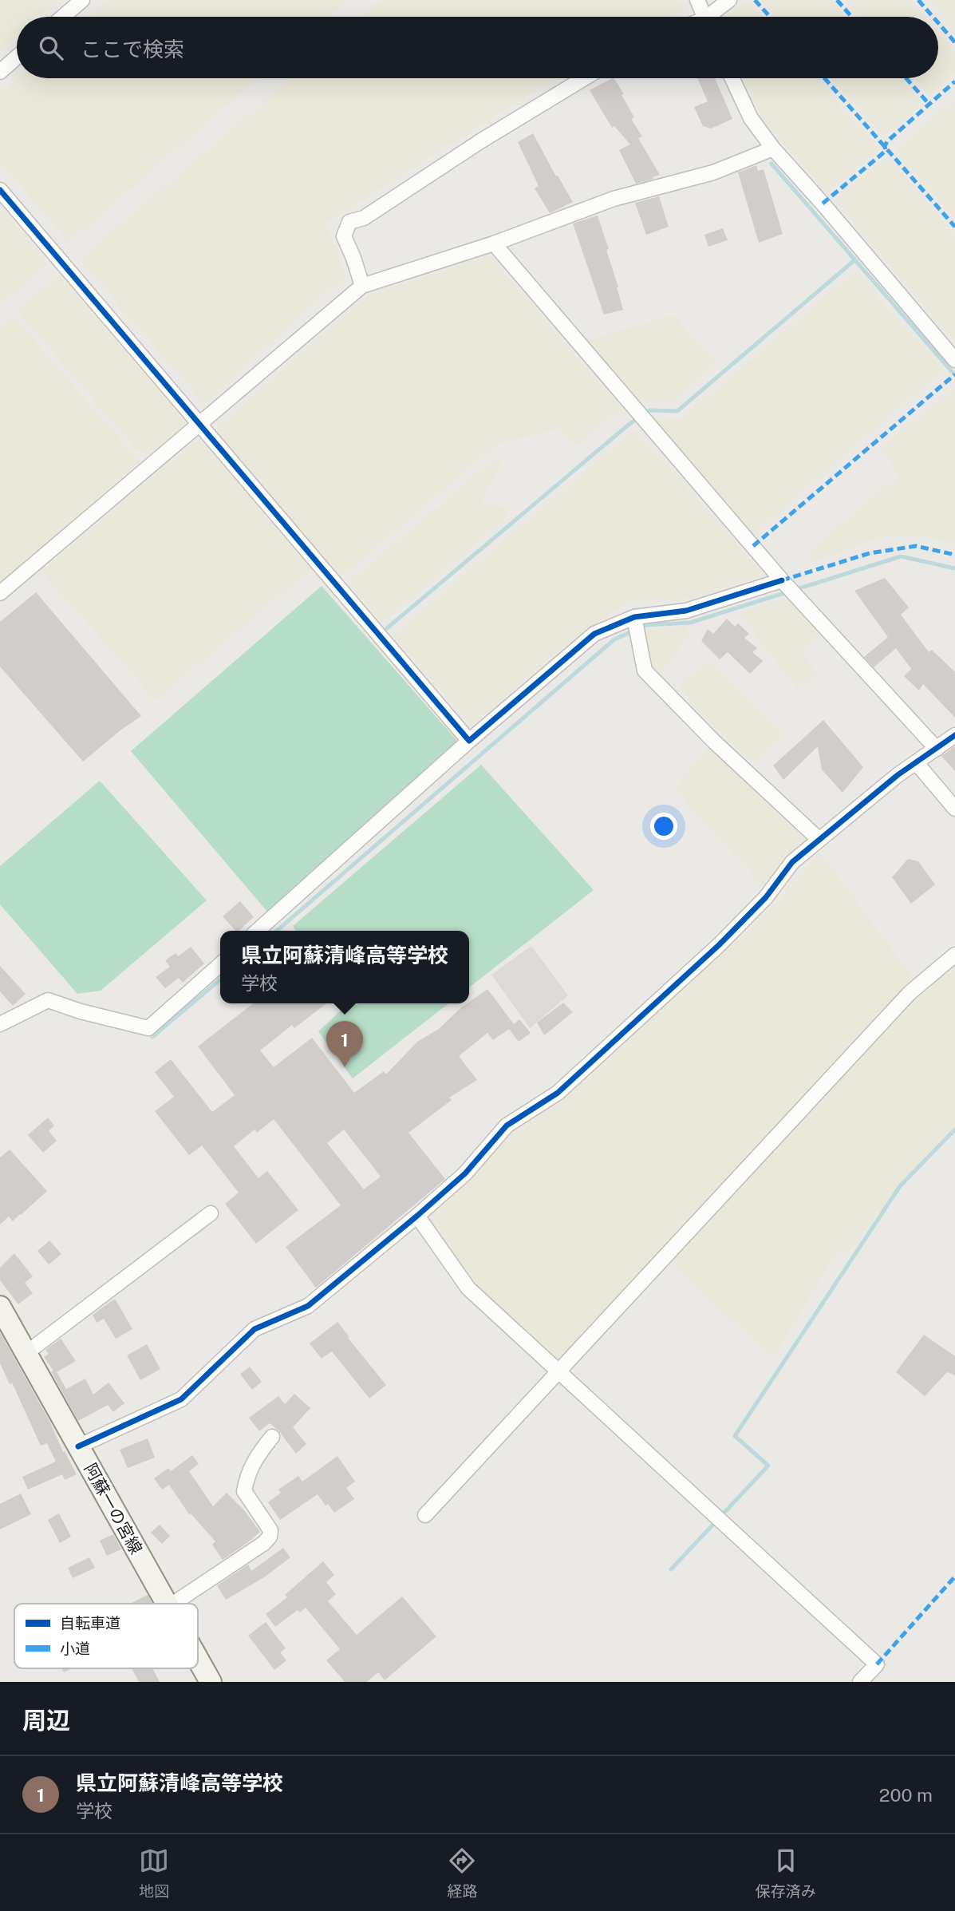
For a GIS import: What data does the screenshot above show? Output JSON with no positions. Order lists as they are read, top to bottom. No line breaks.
{"streets":{"main road":["阿蘇一の宮線"]},"legend":["自転車道","小道"],"page":{"search":"ここで検索","popup":["県立阿蘇清峰高等学校","学校"],"pins":"1","heading":"周辺","list":[{"mark":"1","name":"県立阿蘇清峰高等学校","note":"学校","value":"200 m"}],"nav":["地図","経路","保存済み"]}}
